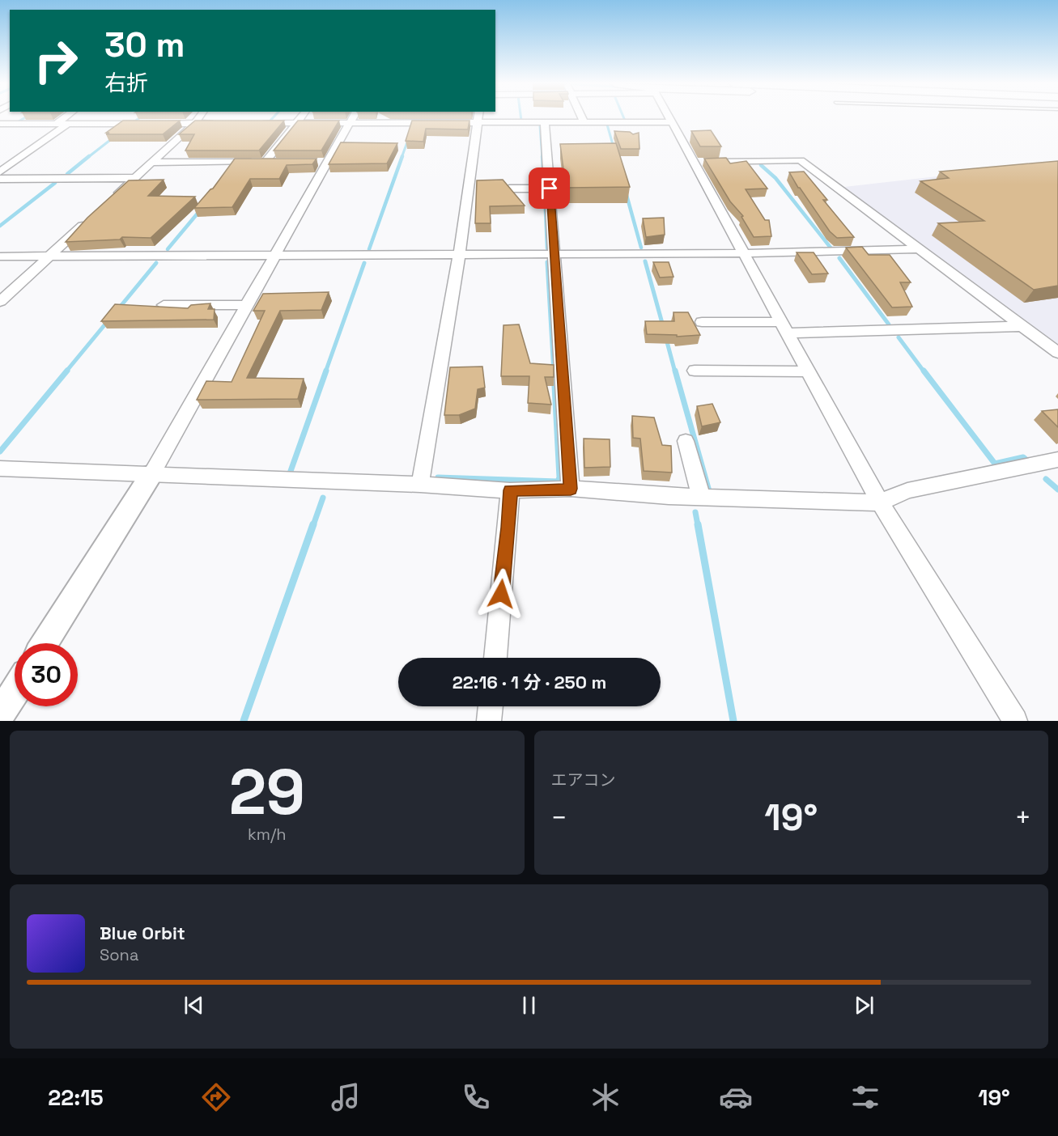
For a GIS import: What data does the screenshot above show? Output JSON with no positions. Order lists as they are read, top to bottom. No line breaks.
{"page":{"turn":["30 m","右折"],"limit":"30","trip":"22:16 · 1 分 · 250 m","tile":[["29","km/h"],"エアコン"],"heat":["−","19°","+"],"song":["Blue Orbit","Sona"],"tabs":["22:15","19°"]}}
